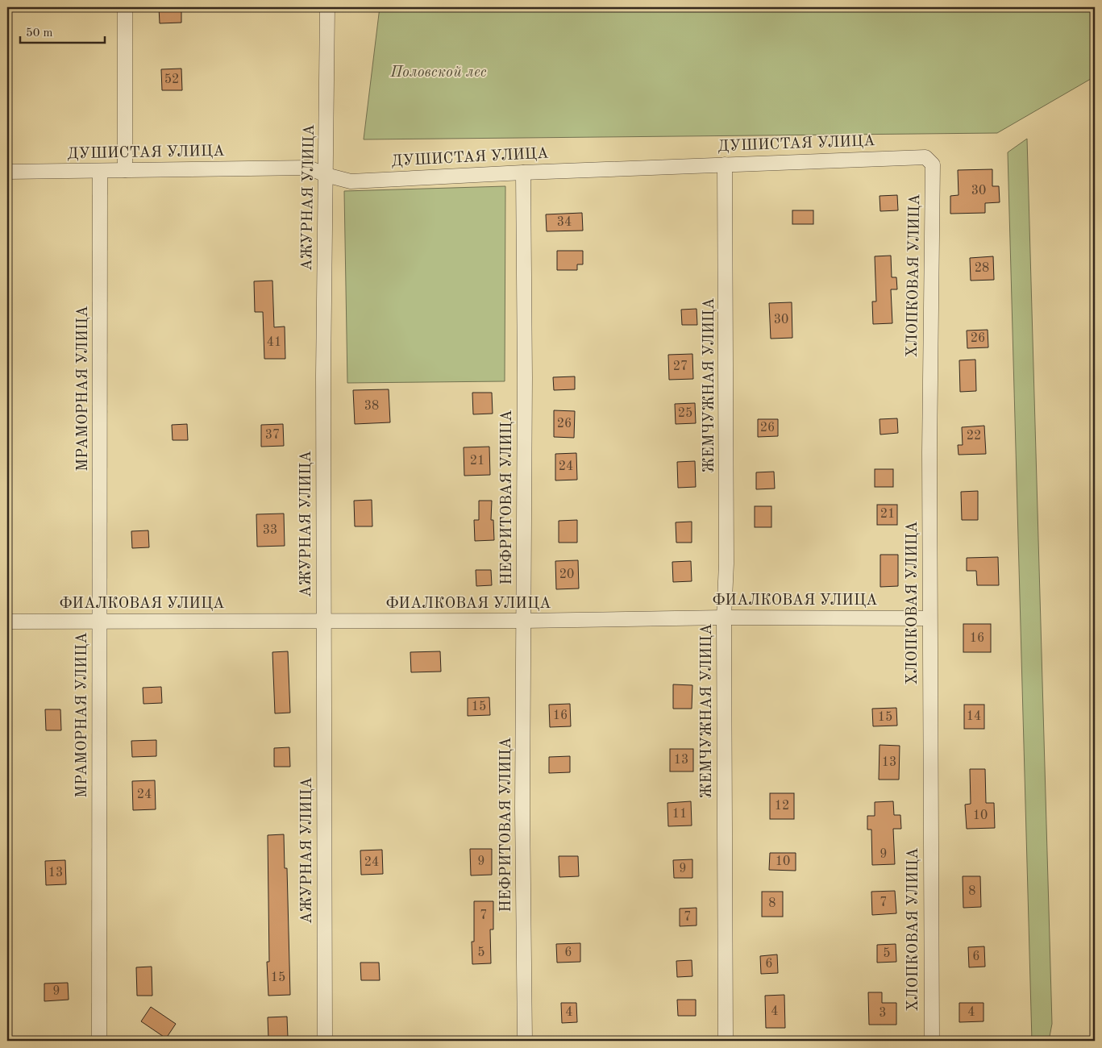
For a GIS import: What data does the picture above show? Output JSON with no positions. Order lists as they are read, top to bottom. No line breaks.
{"streets":{"street":["ДУШИСТАЯ УЛИЦА","АЖУРНАЯ УЛИЦА","ХЛОПКОВАЯ УЛИЦА","ЖЕМЧУЖНАЯ УЛИЦА","МРАМОРНАЯ УЛИЦА","НЕФРИТОВАЯ УЛИЦА","ФИАЛКОВАЯ УЛИЦА"]},"crossings":[["ДУШИСТАЯ УЛИЦА","АЖУРНАЯ УЛИЦА"],["ДУШИСТАЯ УЛИЦА","ХЛОПКОВАЯ УЛИЦА"],["ДУШИСТАЯ УЛИЦА","ЖЕМЧУЖНАЯ УЛИЦА"],["ДУШИСТАЯ УЛИЦА","МРАМОРНАЯ УЛИЦА"],["ДУШИСТАЯ УЛИЦА","НЕФРИТОВАЯ УЛИЦА"],["АЖУРНАЯ УЛИЦА","ФИАЛКОВАЯ УЛИЦА"],["ХЛОПКОВАЯ УЛИЦА","ФИАЛКОВАЯ УЛИЦА"],["ЖЕМЧУЖНАЯ УЛИЦА","ФИАЛКОВАЯ УЛИЦА"],["МРАМОРНАЯ УЛИЦА","ФИАЛКОВАЯ УЛИЦА"],["НЕФРИТОВАЯ УЛИЦА","ФИАЛКОВАЯ УЛИЦА"]],"parks":["Половской лес"],"house_numbers":["52","30","34","28","30","26","41","27","38","25","26","26","37","22","21","24","21","33","20","16","15","16","14","15","13","13","24","12","11","10","9","9","10","24","9","13","8","7","8","7","7","5","6","5","6","6","15","9","4","4","4","3"],"scale_bar":"50 m"}
